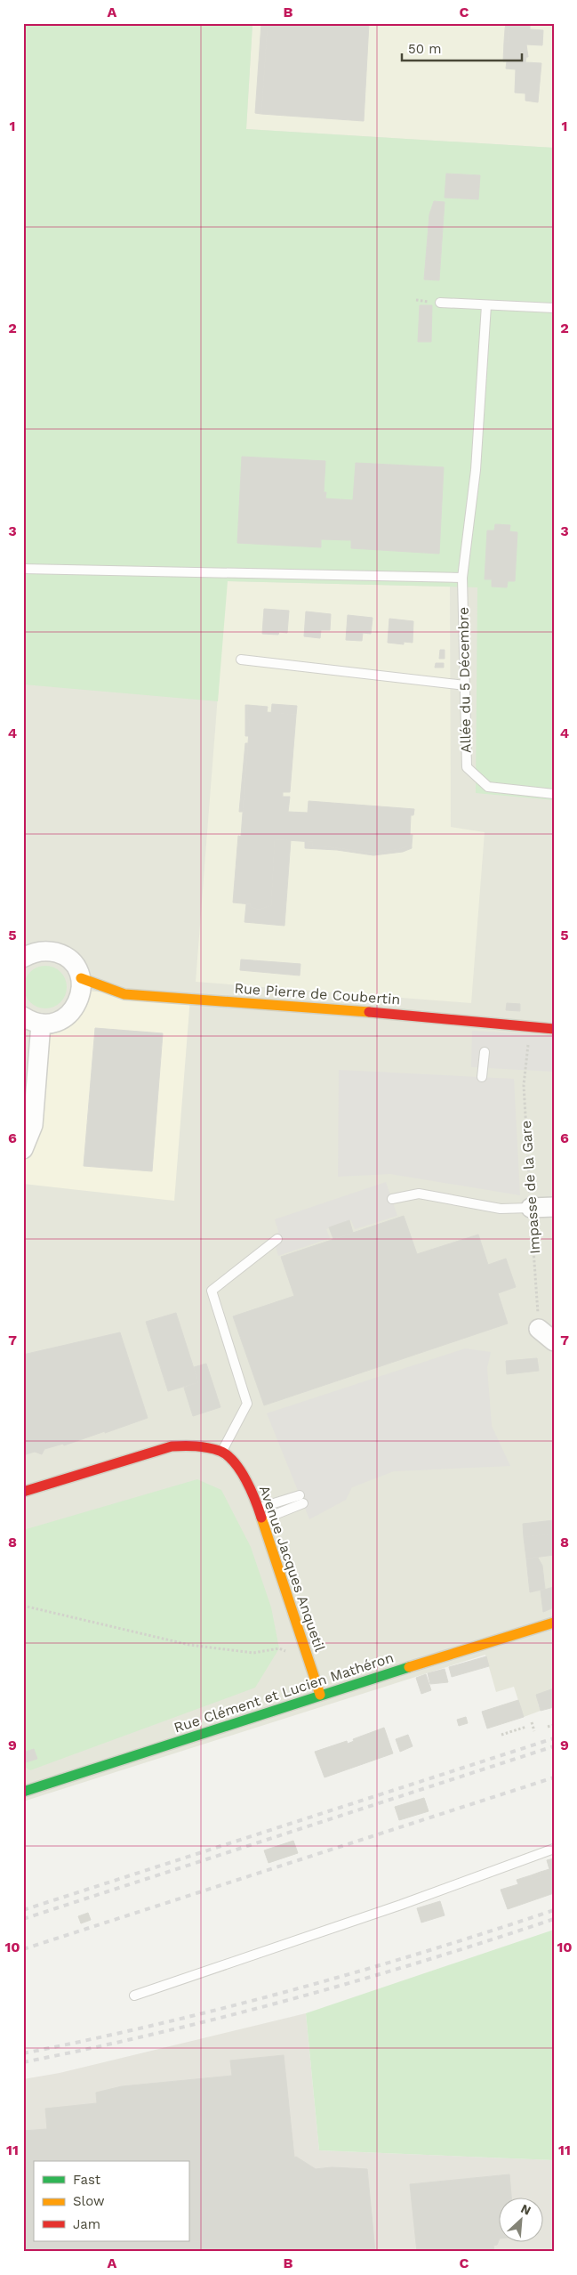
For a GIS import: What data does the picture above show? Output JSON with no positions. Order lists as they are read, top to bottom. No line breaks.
{"streets":{"street":["Rue Pierre de Coubertin","Avenue Jacques Anquetil","Rue Clément et Lucien Mathéron"],"lane":["Allée du 5 Décembre"],"path":["Impasse de la Gare"]},"crossings":[["Rue Pierre de Coubertin","Impasse de la Gare"],["Avenue Jacques Anquetil","Rue Clément et Lucien Mathéron"]],"legend":["Fast","Slow","Jam"],"scale_bar":"50 m","north":"top right","grid":{"columns":["A","B","C"],"rows":["1","2","3","4","5","6","7","8","9","10","11"]}}
